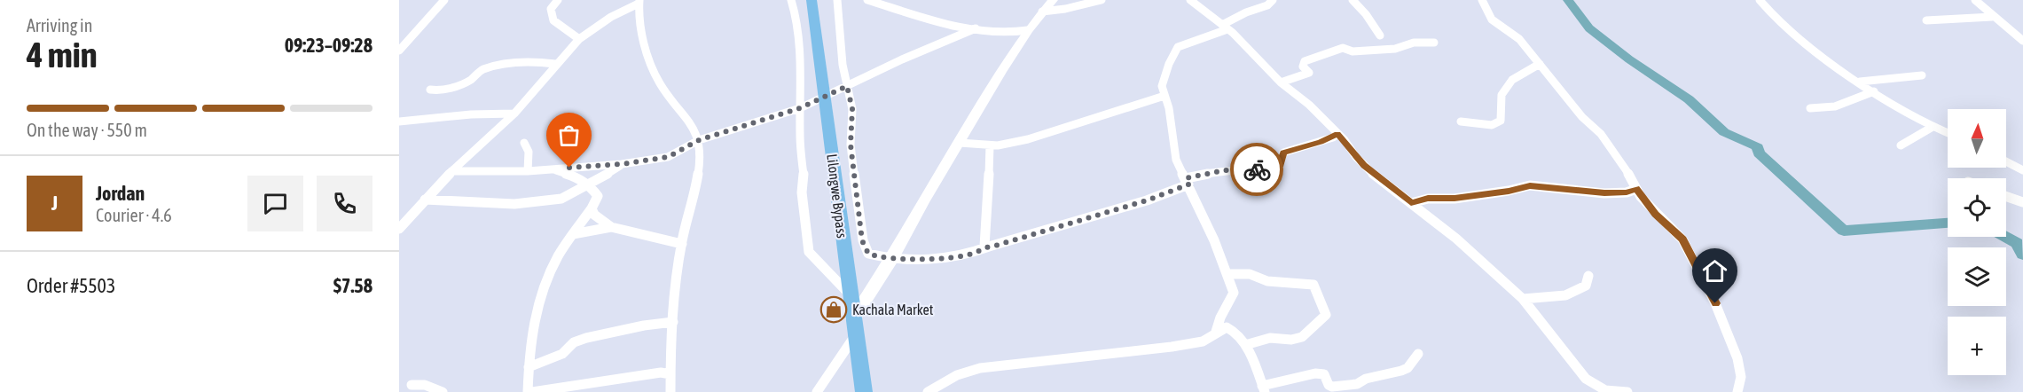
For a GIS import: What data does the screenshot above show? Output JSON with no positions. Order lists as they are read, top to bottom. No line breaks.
{"streets":{"main road":["Lilongwe Bypass"]},"places":{"shop":["Kachala Market"]},"north":"top","page":{"heading":["4 min","Arriving in","09:23–09:28"],"panel":["Jordan","Courier · 4.6","Order #5503","$7.58"],"bar":"On the way · 550 m","map_buttons":"+","round":"J"}}
